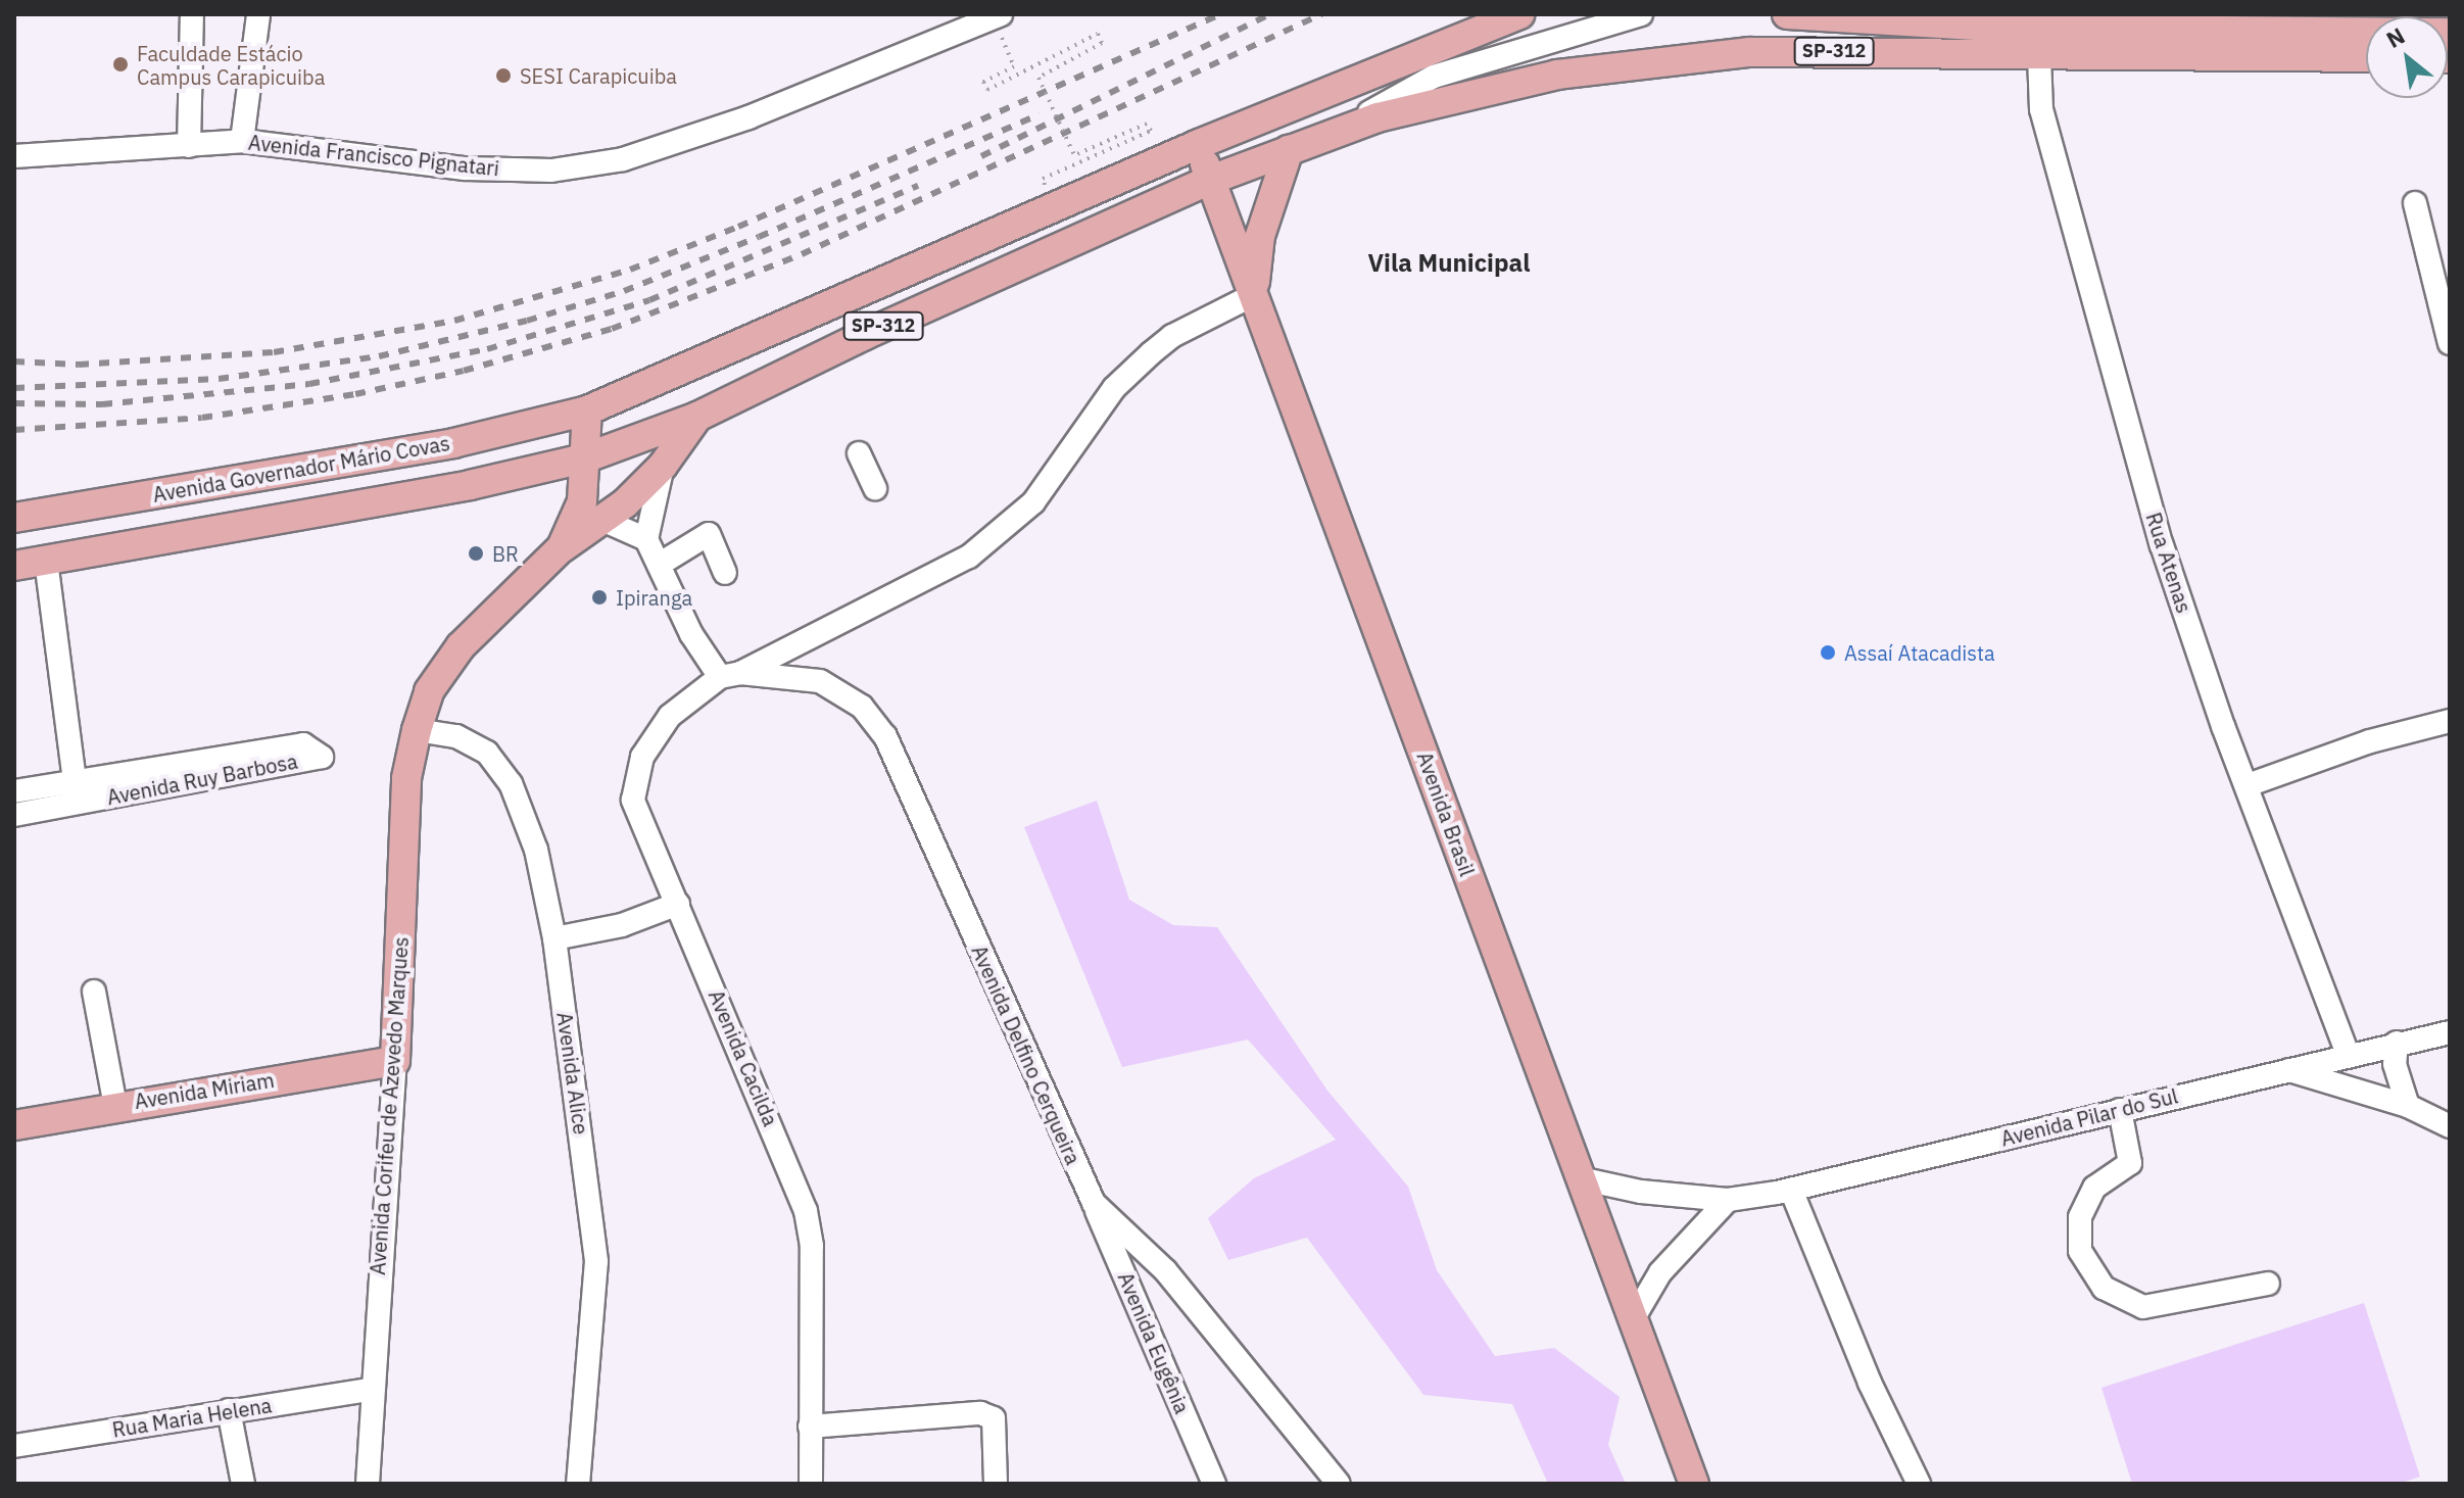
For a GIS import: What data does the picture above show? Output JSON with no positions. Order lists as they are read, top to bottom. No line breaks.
{"streets":{"main road":["SP-312","Avenida Governador Mário Covas","Avenida Brasil","Avenida Miriam","Avenida Corifeu de Azevedo Marques"],"street":["Avenida Francisco Pignatari","Rua Atenas","Avenida Ruy Barbosa","Avenida Delfino Cerqueira","Avenida Cacilda","Avenida Alice","Avenida Pilar do Sul","Avenida Eugênia","Rua Maria Helena"]},"crossings":[["SP-312","Avenida Governador Mário Covas"],["SP-312","Rua Atenas"],["SP-312","Avenida Brasil"],["Rua Atenas","Avenida Pilar do Sul"],["Avenida Brasil","Avenida Cacilda"],["Avenida Brasil","Avenida Pilar do Sul"],["Avenida Delfino Cerqueira","Avenida Cacilda"],["Avenida Delfino Cerqueira","Avenida Eugênia"],["Avenida Alice","Avenida Corifeu de Azevedo Marques"],["Avenida Miriam","Avenida Corifeu de Azevedo Marques"],["Avenida Corifeu de Azevedo Marques","Rua Maria Helena"]],"districts":["Vila Municipal"],"places":["Faculdade Estácio Campus Carapicuiba","SESI Carapicuiba","BR","Ipiranga","Assaí Atacadista"],"north":"top left"}
